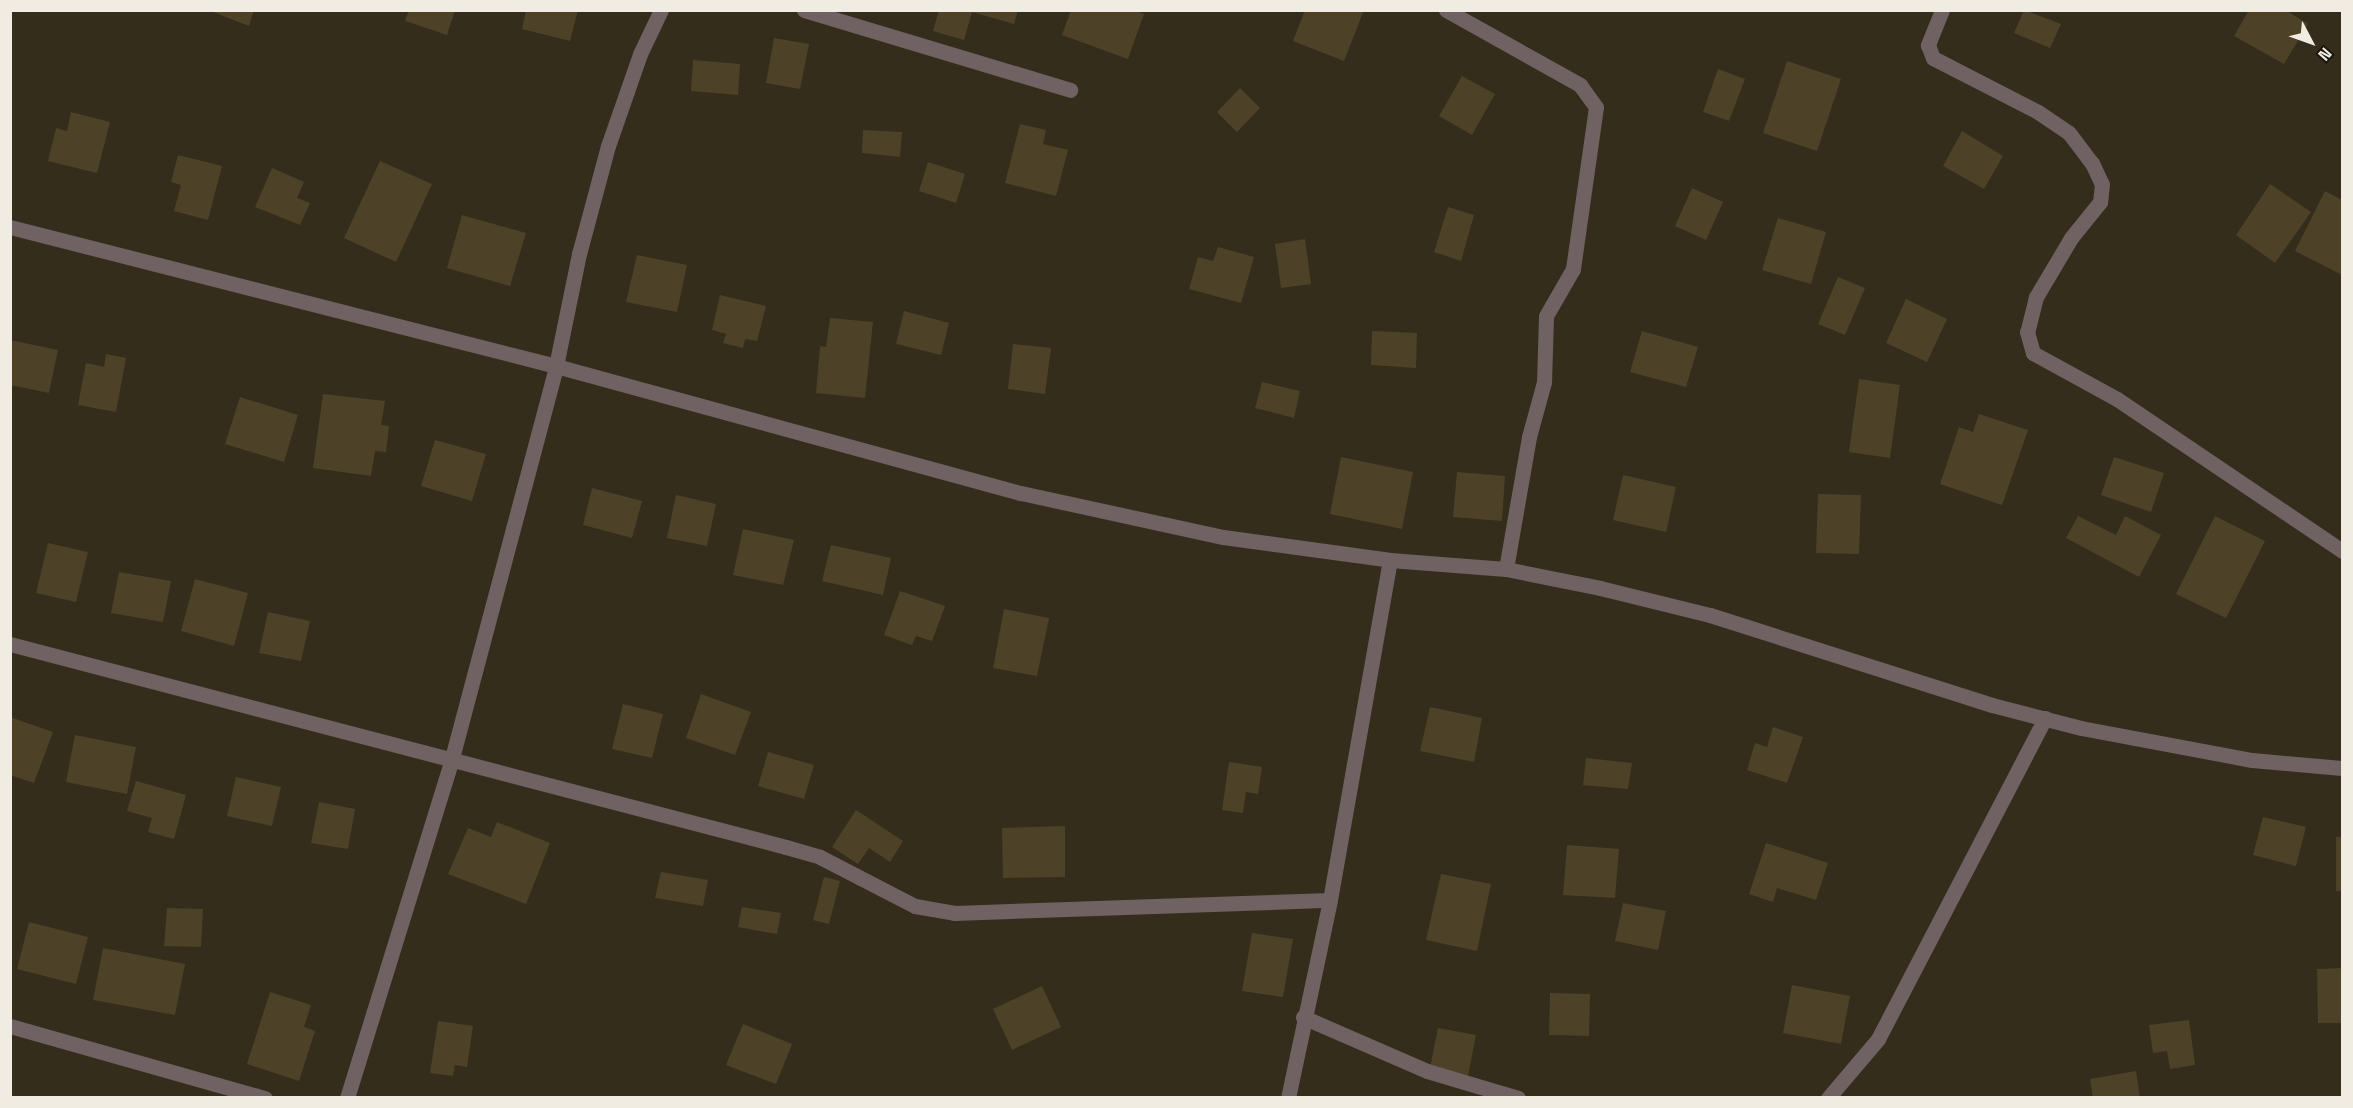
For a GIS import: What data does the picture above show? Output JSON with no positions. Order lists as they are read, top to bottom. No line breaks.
{"north":"bottom right"}
